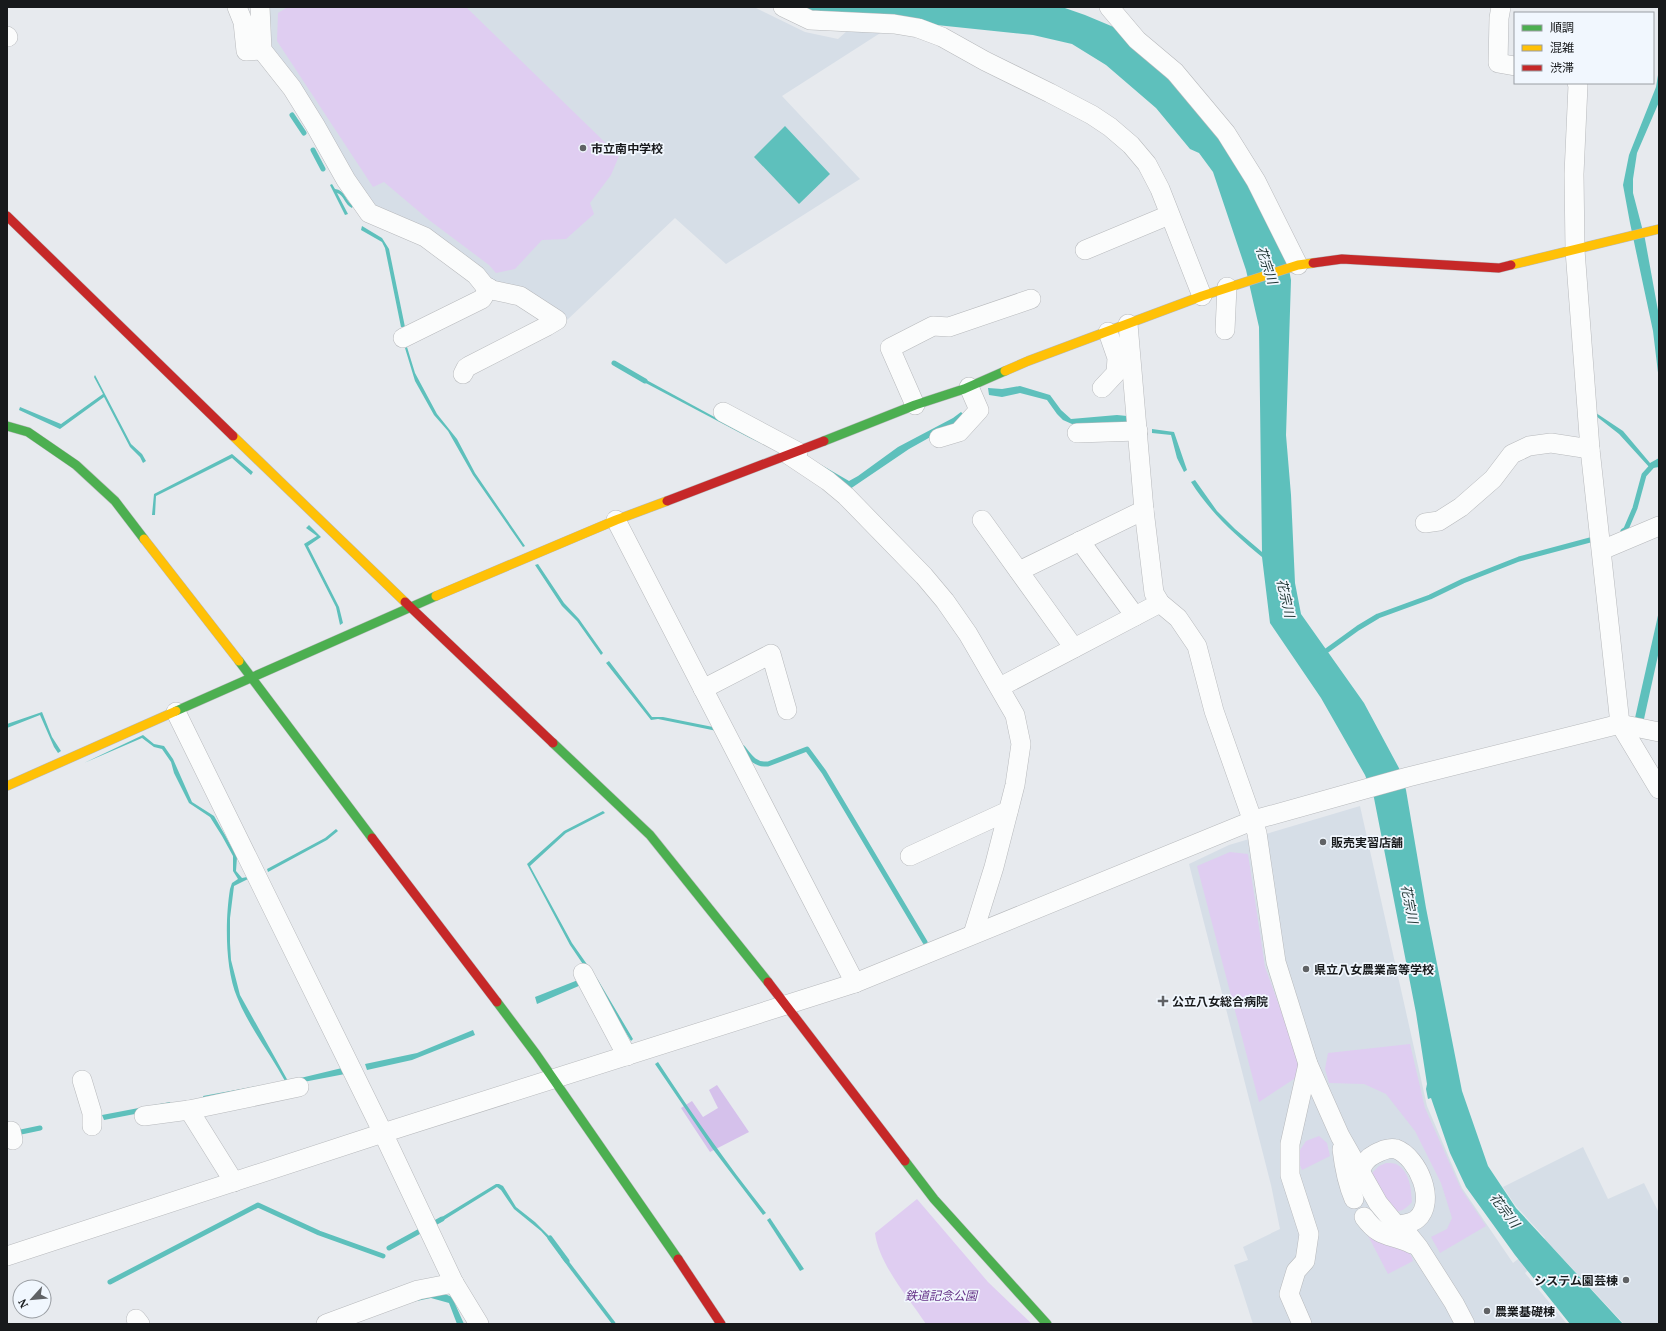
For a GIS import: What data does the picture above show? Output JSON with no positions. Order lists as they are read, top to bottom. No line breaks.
{"water":["花宗川"],"parks":["鉄道記念公園"],"places":{"other":["市立南中学校","販売実習店舗","県立八女農業高等学校","システム園芸棟","農業基礎棟"],"health":["公立八女総合病院"]},"legend":["順調","混雑","渋滞"],"north":"bottom left"}
